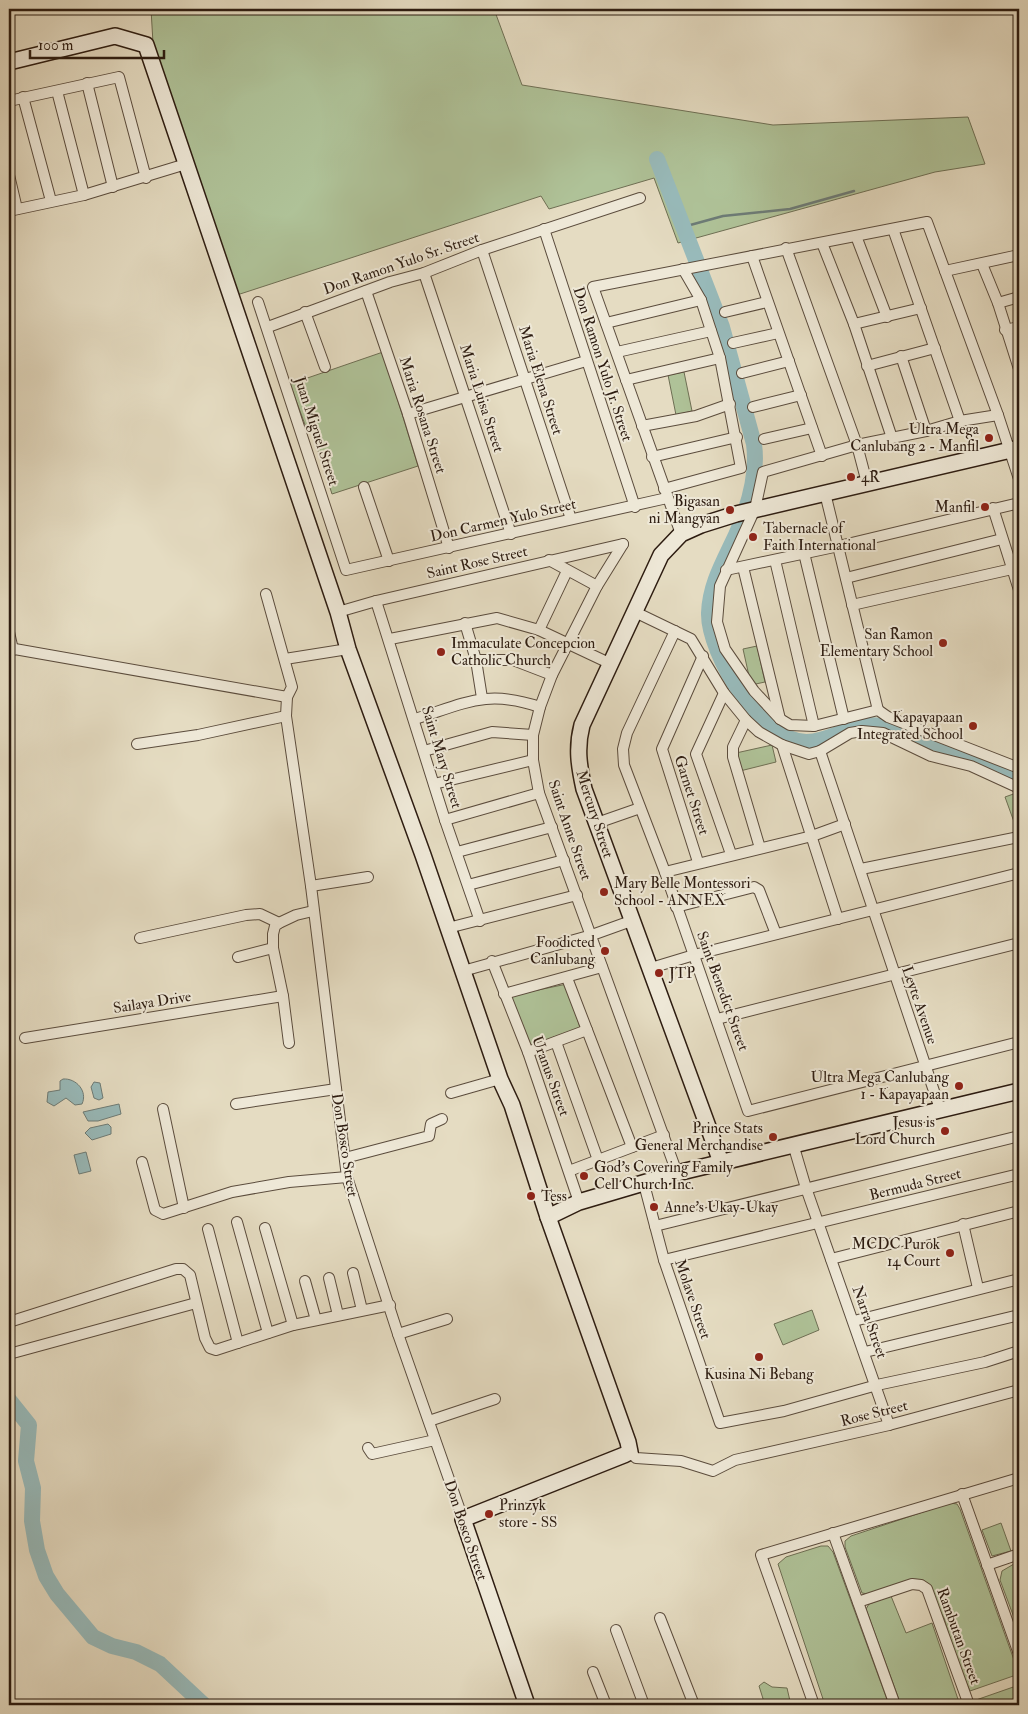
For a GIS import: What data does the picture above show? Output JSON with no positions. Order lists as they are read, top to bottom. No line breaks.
{"streets":{"street":["Don Ramon Yulo Sr. Street","Don Ramon Yulo Jr. Street","Maria Elena Street","Maria Luisa Street","Maria Rosana Street","Juan Miguel Street","Don Carmen Yulo Street","Saint Rose Street","Saint Mary Street","Garnet Street","Mercury Street","Saint Anne Street","Saint Benedict Street","Sailaya Drive","Leyte Avenue","Uranus Street","Don Bosco Street","Bermuda Street","Molave Street","Narra Street","Rose Street","Rambutan Street"]},"crossings":[["Don Ramon Yulo Sr. Street","Don Ramon Yulo Jr. Street"],["Don Ramon Yulo Sr. Street","Maria Elena Street"],["Don Ramon Yulo Sr. Street","Maria Luisa Street"],["Don Ramon Yulo Sr. Street","Maria Rosana Street"],["Don Ramon Yulo Sr. Street","Juan Miguel Street"],["Don Ramon Yulo Jr. Street","Don Carmen Yulo Street"],["Maria Elena Street","Don Carmen Yulo Street"],["Maria Luisa Street","Don Carmen Yulo Street"],["Maria Rosana Street","Don Carmen Yulo Street"],["Juan Miguel Street","Don Carmen Yulo Street"],["Saint Rose Street","Saint Mary Street"],["Saint Rose Street","Saint Anne Street"],["Saint Benedict Street","Leyte Avenue"],["Bermuda Street","Molave Street"],["Bermuda Street","Narra Street"],["Molave Street","Narra Street"],["Narra Street","Rose Street"]],"places":["Ultra Mega Canlubang 2 - Manfil","4R","Manfil","Bigasan ni Mangyan","Tabernacle of Faith International","San Ramon Elementary School","Immaculate Concepcion Catholic Church","Kapayapaan Integrated School","Mary Belle Montessori School - ANNEX","Foodicted Canlubang","JTP","Ultra Mega Canlubang 1 - Kapayapaan","Jesus is Lord Church","Prince Stats General Merchandise","God's Covering Family Cell Church Inc.","Tess","Anne's Ukay-Ukay","MCDC Purok 14 Court","Kusina Ni Bebang","Prinzyk store - SS"],"scale_bar":"100 m"}
